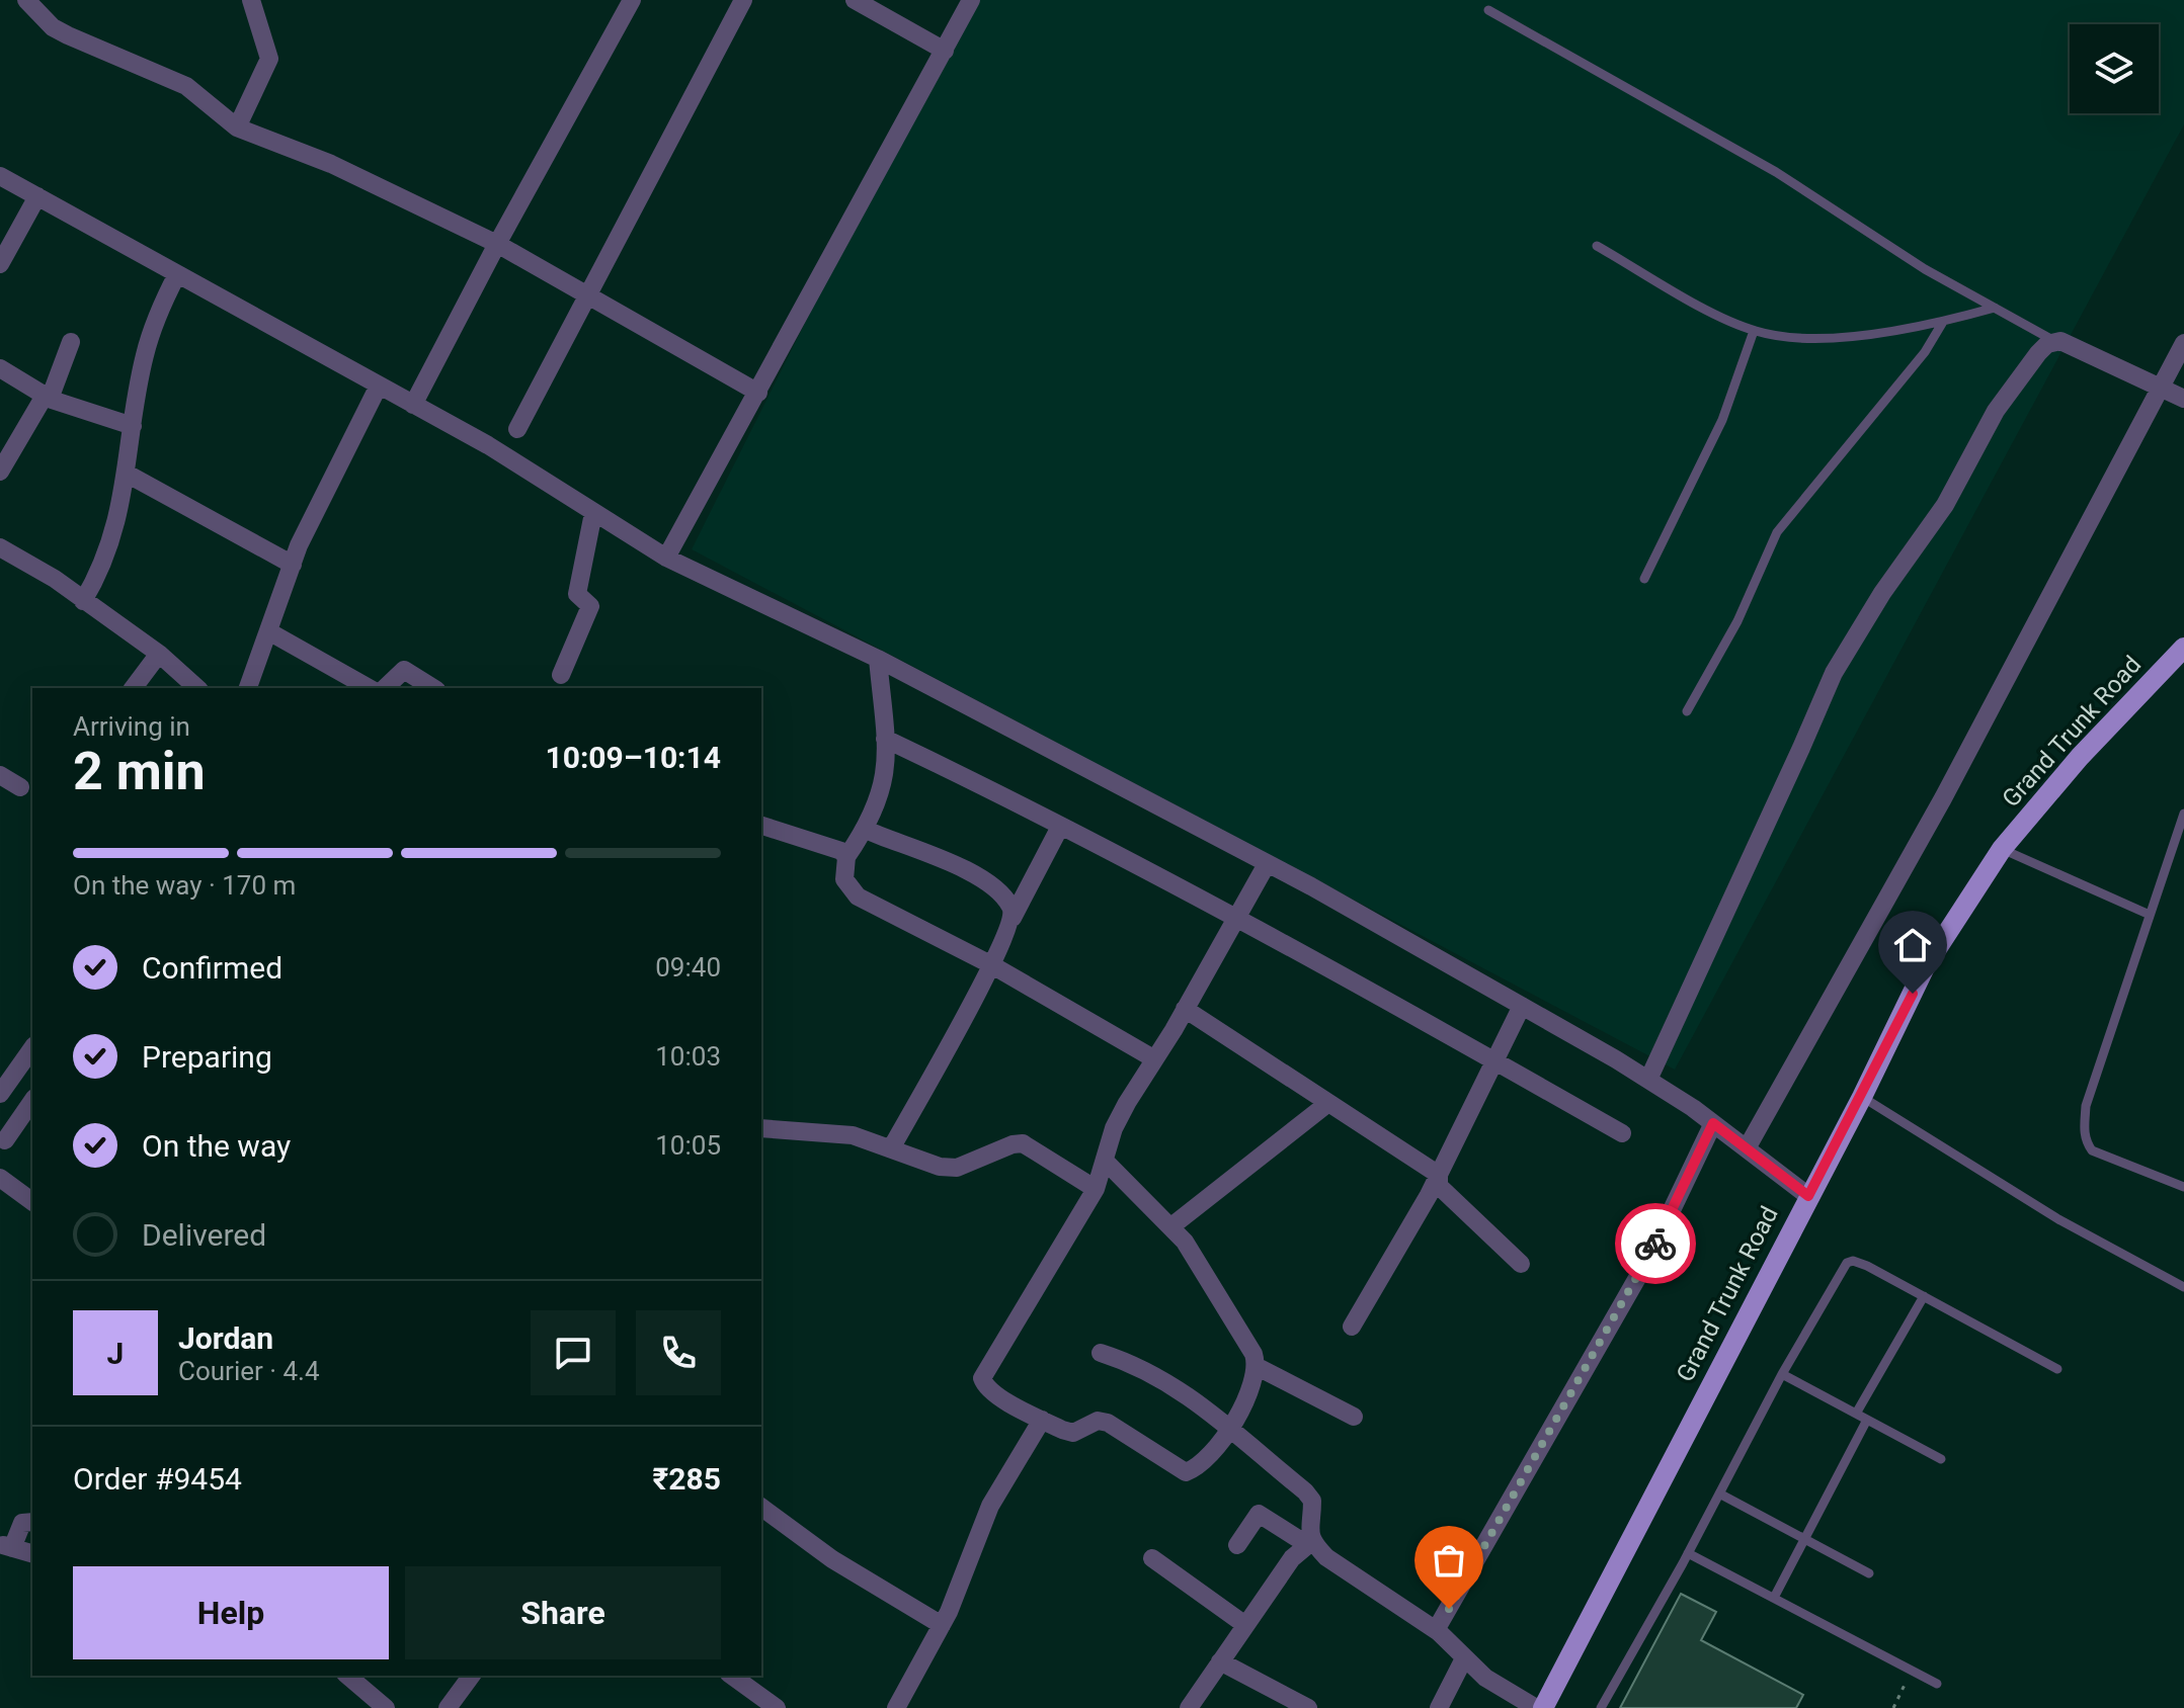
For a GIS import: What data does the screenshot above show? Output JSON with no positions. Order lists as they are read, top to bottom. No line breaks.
{"streets":{"main road":["Grand Trunk Road"]},"page":{"heading":["2 min","Arriving in","10:09–10:14"],"panel":["Jordan","Courier · 4.4","Order #9454","₹285"],"bar":"On the way · 170 m","list":[["Confirmed","09:40"],["Preparing","10:03"],["On the way","10:05"],"Delivered"],"round":"J","buttons":["Help","Share"]}}
